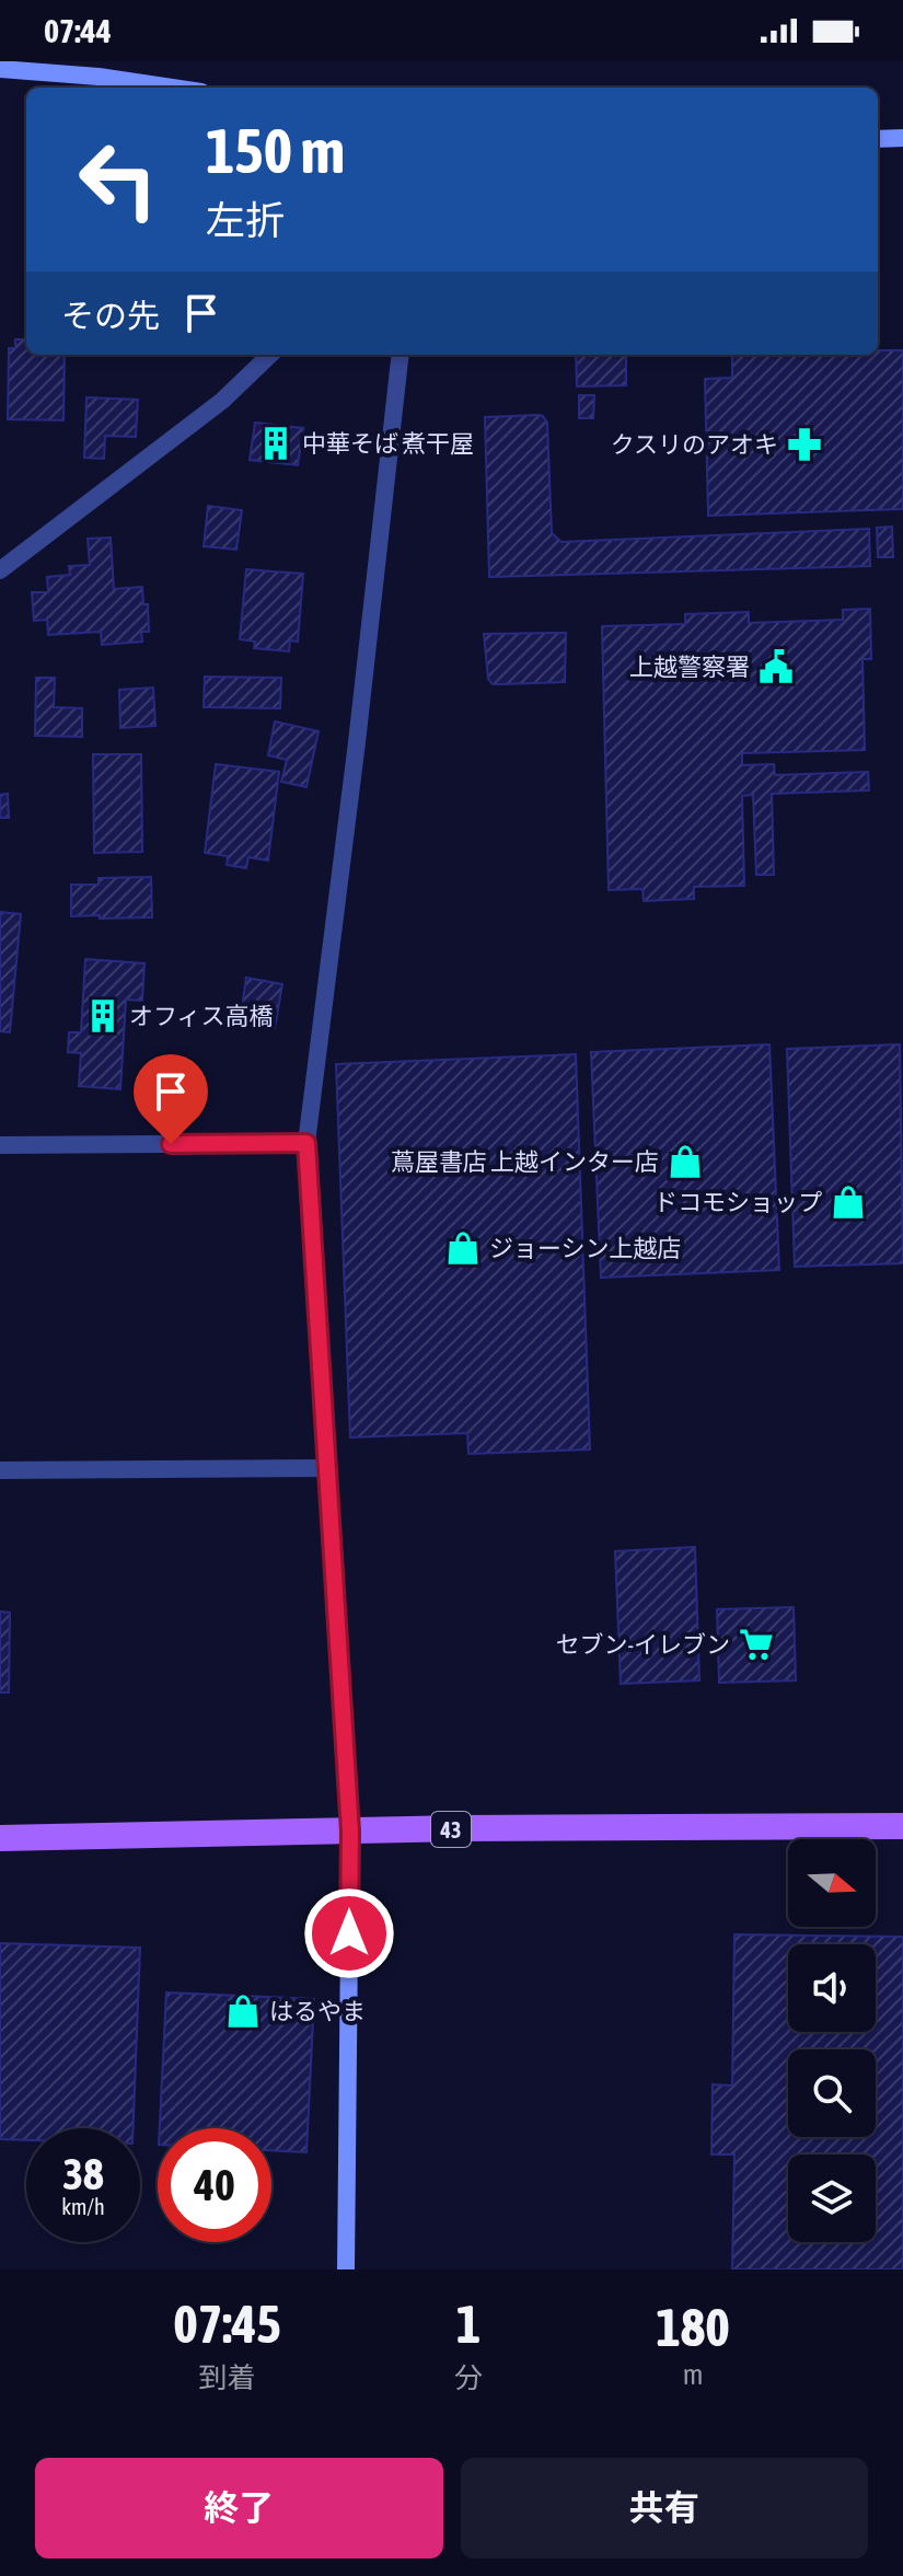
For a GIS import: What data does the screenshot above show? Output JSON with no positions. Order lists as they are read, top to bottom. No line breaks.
{"streets":{"main road":["43"]},"places":{"building":["中華そば 煮干屋","オフィス高橋"],"pharmacy":["クスリのアオキ"],"public building":["上越警察署"],"shop":["蔦屋書店 上越インター店","ドコモショップ","ジョーシン上越店","はるやま"],"supermarket":["セブン-イレブン"]},"north":"right","page":{"status":"07:44","turn":["150 m","左折"],"then":"その先","speed":"38 km/h","limit":"40","eta":["07:45","到着","1","分","180","m"],"buttons":["終了","共有"]}}
